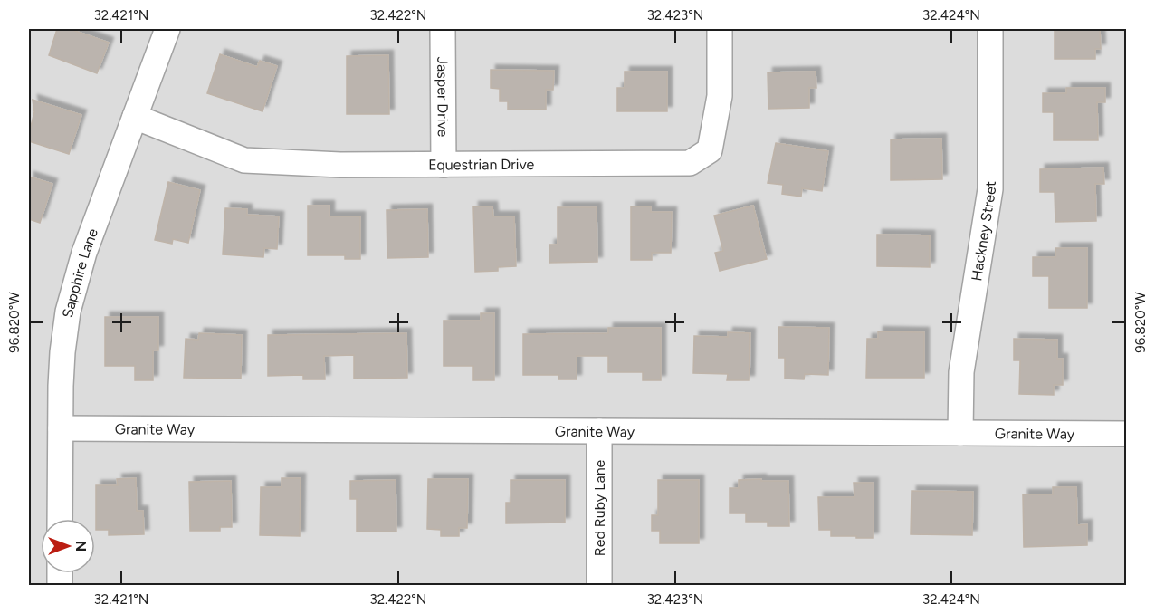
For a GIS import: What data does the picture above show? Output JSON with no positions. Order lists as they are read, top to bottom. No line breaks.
{"streets":{"street":["Jasper Drive","Equestrian Drive","Hackney Street","Sapphire Lane","Granite Way","Red Ruby Lane"]},"crossings":[["Jasper Drive","Equestrian Drive"],["Equestrian Drive","Sapphire Lane"],["Hackney Street","Granite Way"],["Sapphire Lane","Granite Way"],["Granite Way","Red Ruby Lane"]],"north":"right","coordinates":["32.421°N","32.422°N","32.423°N","32.424°N","96.820°W"]}
